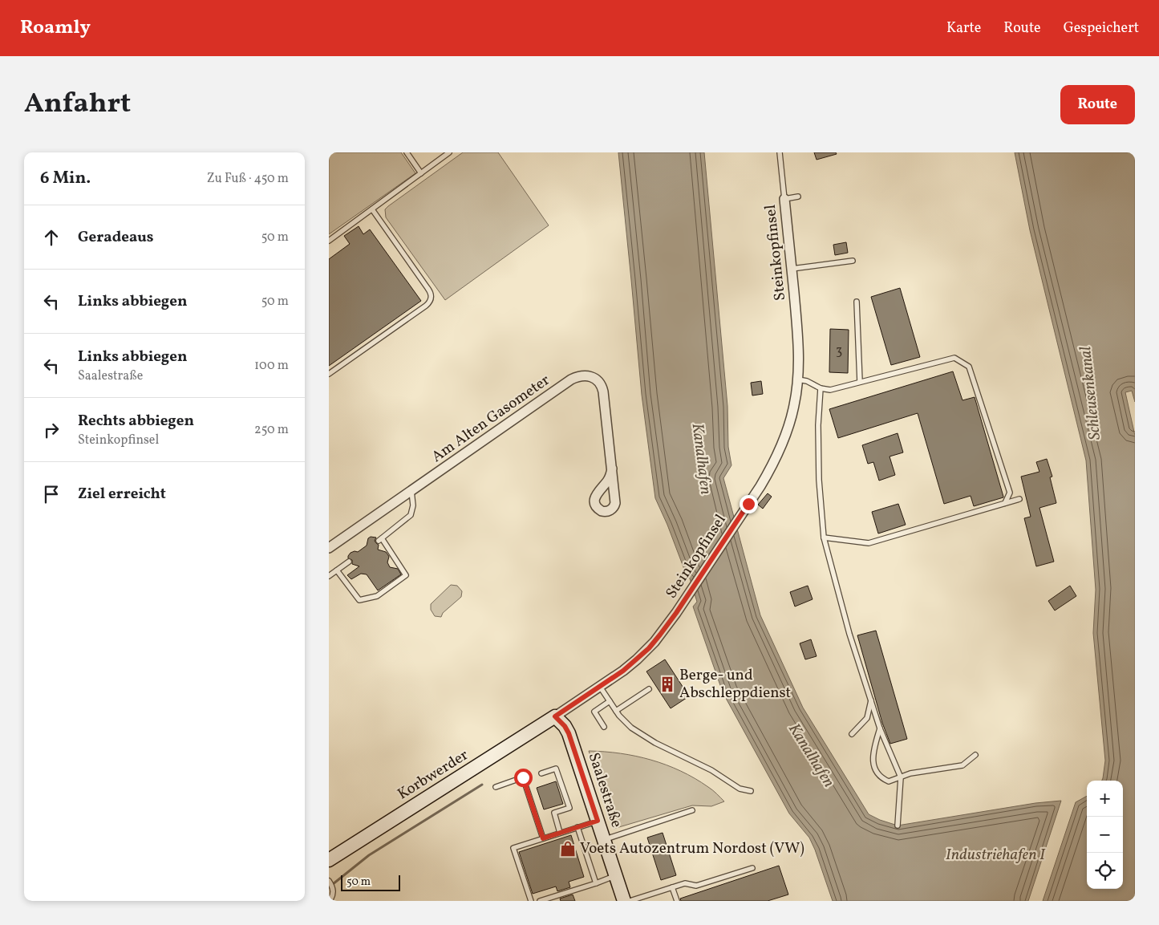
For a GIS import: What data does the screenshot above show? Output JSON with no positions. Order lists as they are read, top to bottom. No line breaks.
{"streets":{"main road":["Korbwerder","Saalestraße"],"street":["Steinkopfinsel","Am Alten Gasometer"]},"crossings":[["Steinkopfinsel","Korbwerder"],["Steinkopfinsel","Saalestraße"],["Korbwerder","Saalestraße"]],"water":["Schleusenkanal","Kanalhafen","Industriehafen I"],"places":{"building":["Berge- und Abschleppdienst"],"shop":["Voets Autozentrum Nordost (VW)"]},"house_numbers":["3"],"scale_bar":"50 m","page":{"header":"Roamly","nav":["Karte","Route","Gespeichert"],"title":"Anfahrt","buttons":"Route","heading":["6 Min.","Zu Fuß · 450 m"],"list":[["Geradeaus","50 m"],["Links abbiegen","50 m"],["Links abbiegen","Saalestraße","100 m"],["Rechts abbiegen","Steinkopfinsel","250 m"],"Ziel erreicht"],"map_buttons":["+","−"],"scale":"50 m"}}
